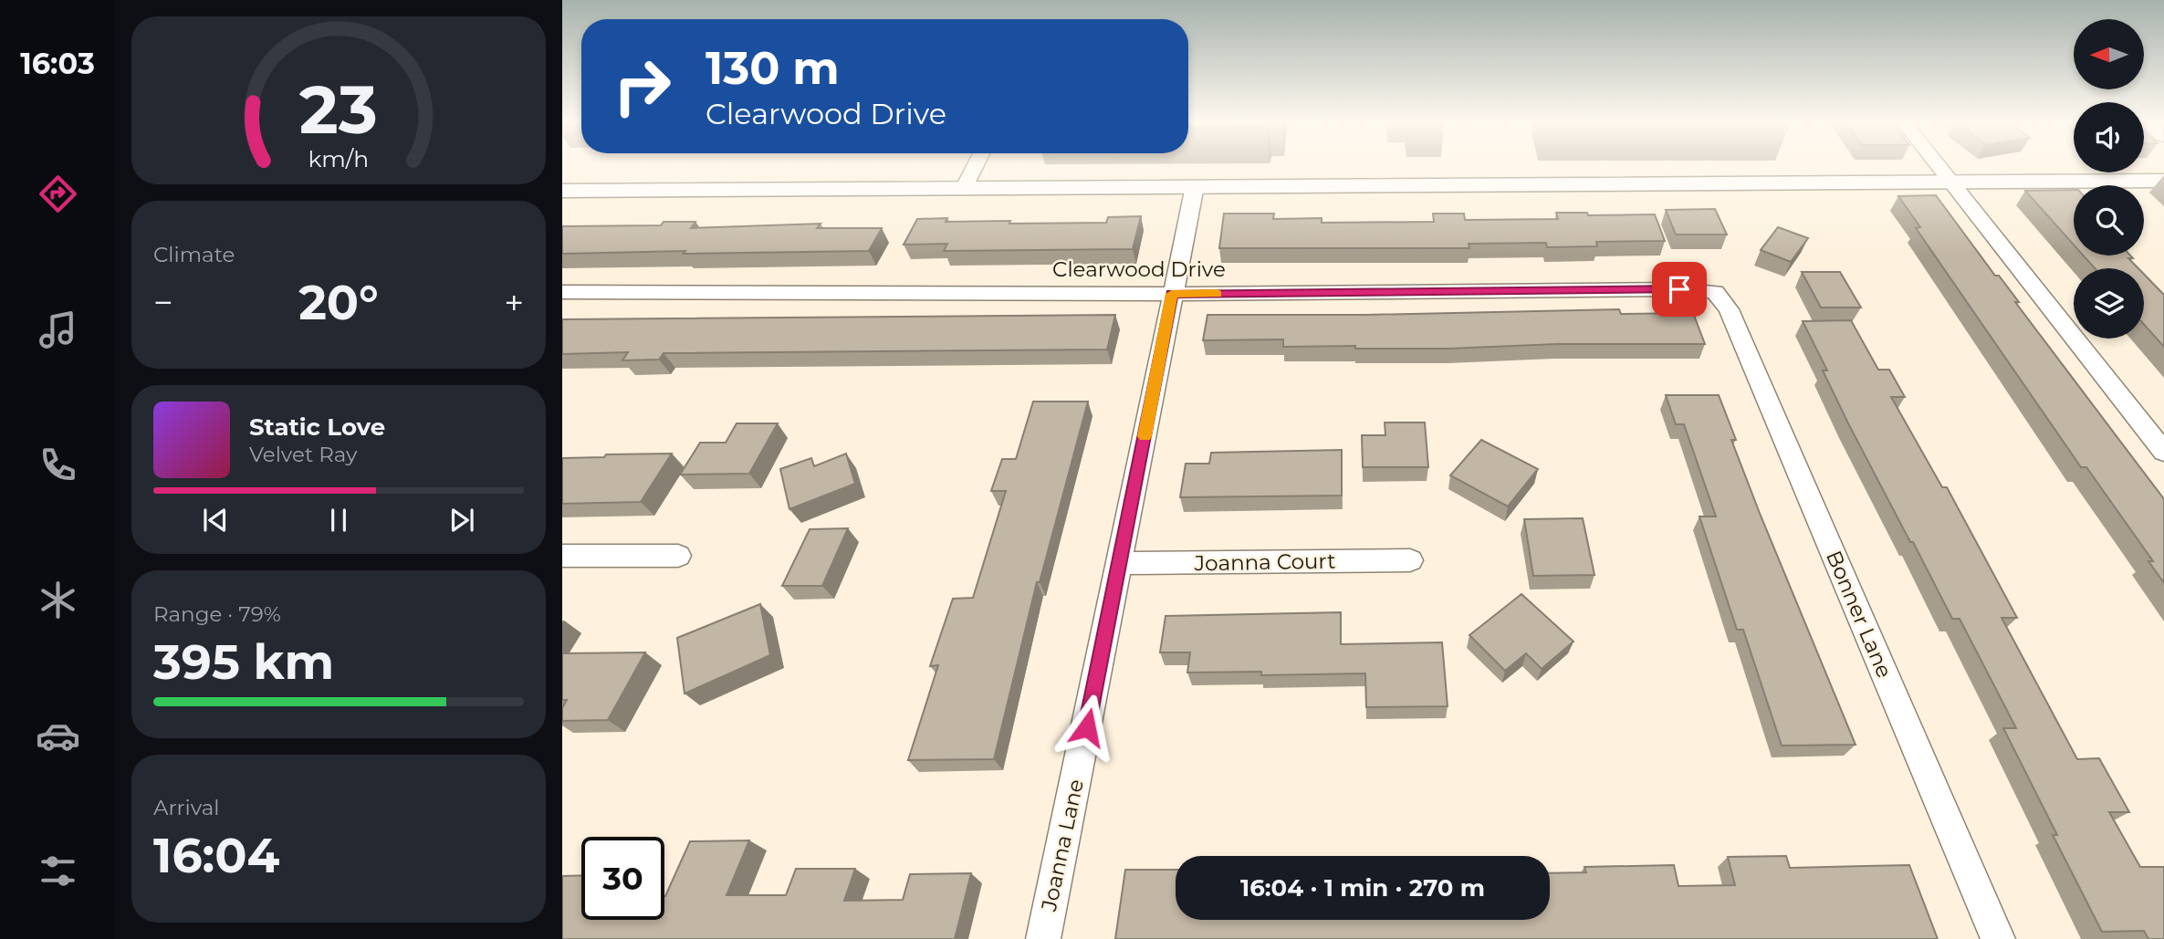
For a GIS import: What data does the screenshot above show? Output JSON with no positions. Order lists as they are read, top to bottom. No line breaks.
{"streets":{"street":["Clearwood Drive","Joanna Court","Bonner Lane","Joanna Lane"]},"crossings":[["Clearwood Drive","Bonner Lane"],["Clearwood Drive","Joanna Lane"],["Joanna Court","Joanna Lane"]],"north":"left","page":{"tabs":"16:03","turn":["130 m","Clearwood Drive"],"tile":["Climate",["Range · 79%","395 km"],["Arrival","16:04"]],"heat":["−","20°","+"],"song":["Static Love","Velvet Ray"],"limit":"30","trip":"16:04 · 1 min · 270 m","gauge":["23","km/h"]}}
